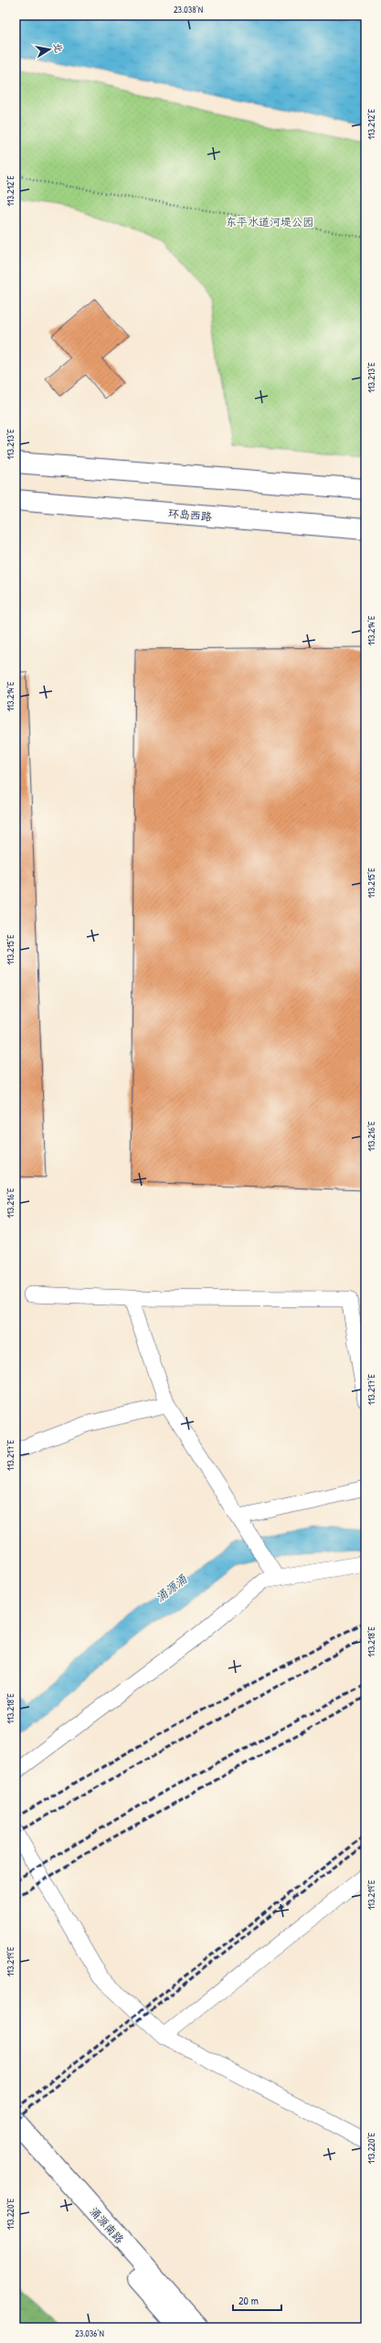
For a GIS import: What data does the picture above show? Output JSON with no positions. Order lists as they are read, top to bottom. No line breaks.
{"streets":{"main road":["环岛西路","涌源南路"]},"water":["涌源涌"],"parks":["东平水道河堤公园"],"scale_bar":"20 m","north":"right","coordinates":["23.038°N","113.212°E","113.213°E","113.214°E","113.215°E","113.216°E","113.217°E","113.218°E","113.219°E","113.220°E","23.036°N"]}
